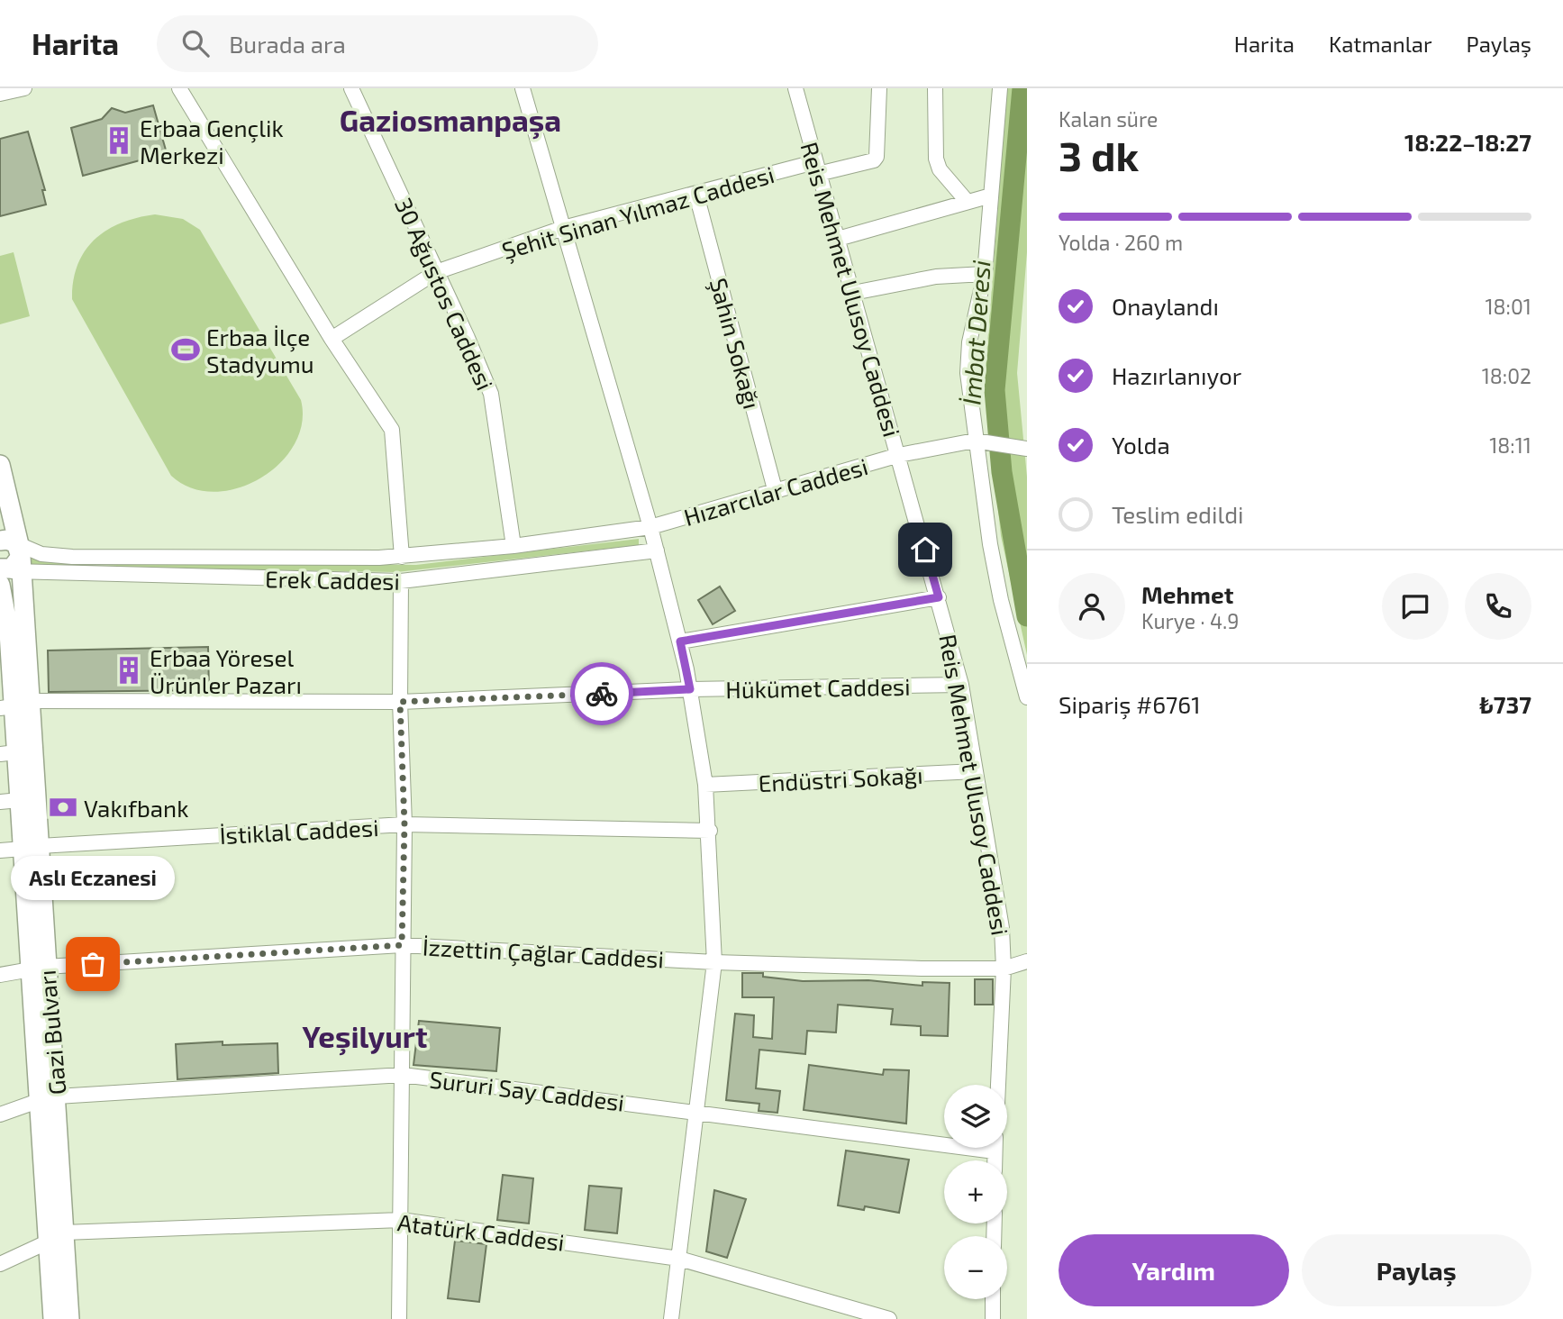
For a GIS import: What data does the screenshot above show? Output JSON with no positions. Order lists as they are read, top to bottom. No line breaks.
{"streets":{"main road":["Gazi Bulvarı"],"street":["Şehit Sinan Yılmaz Caddesi","Reis Mehmet Ulusoy Caddesi","30 Ağustos Caddesi","Şahin Sokağı","Hızarcılar Caddesi","Erek Caddesi","Hükümet Caddesi","Endüstri Sokağı","İstiklal Caddesi","İzzettin Çağlar Caddesi","Sururi Say Caddesi","Atatürk Caddesi"]},"crossings":[["Şehit Sinan Yılmaz Caddesi","Reis Mehmet Ulusoy Caddesi"],["Şehit Sinan Yılmaz Caddesi","30 Ağustos Caddesi"],["Şehit Sinan Yılmaz Caddesi","Şahin Sokağı"],["Reis Mehmet Ulusoy Caddesi","Hızarcılar Caddesi"],["Reis Mehmet Ulusoy Caddesi","Hükümet Caddesi"],["Reis Mehmet Ulusoy Caddesi","Endüstri Sokağı"],["Reis Mehmet Ulusoy Caddesi","İzzettin Çağlar Caddesi"],["30 Ağustos Caddesi","Erek Caddesi"],["Şahin Sokağı","Hızarcılar Caddesi"],["Hızarcılar Caddesi","Erek Caddesi"],["Erek Caddesi","Gazi Bulvarı"],["Hükümet Caddesi","Gazi Bulvarı"],["İstiklal Caddesi","Gazi Bulvarı"],["İzzettin Çağlar Caddesi","Gazi Bulvarı"],["Gazi Bulvarı","Sururi Say Caddesi"],["Gazi Bulvarı","Atatürk Caddesi"]],"districts":["Gaziosmanpaşa","Yeşilyurt"],"water":["İmbat Deresi"],"places":{"building":["Erbaa Gençlik Merkezi","Erbaa Yöresel Ürünler Pazarı"],"sports":["Erbaa İlçe Stadyumu"],"bank":["Vakıfbank"],"other":["Aslı Eczanesi"]},"page":{"header":"Harita","search":"Burada ara","nav":["Harita","Katmanlar","Paylaş"],"heading":["3 dk","Kalan süre","18:22–18:27"],"panel":["Mehmet","Kurye · 4.9","Sipariş #6761","₺737"],"bar":"Yolda · 260 m","list":[["Onaylandı","18:01"],["Hazırlanıyor","18:02"],["Yolda","18:11"],"Teslim edildi"],"bubble":"Aslı Eczanesi","map_buttons":["+","−"],"buttons":["Yardım","Paylaş"]}}
